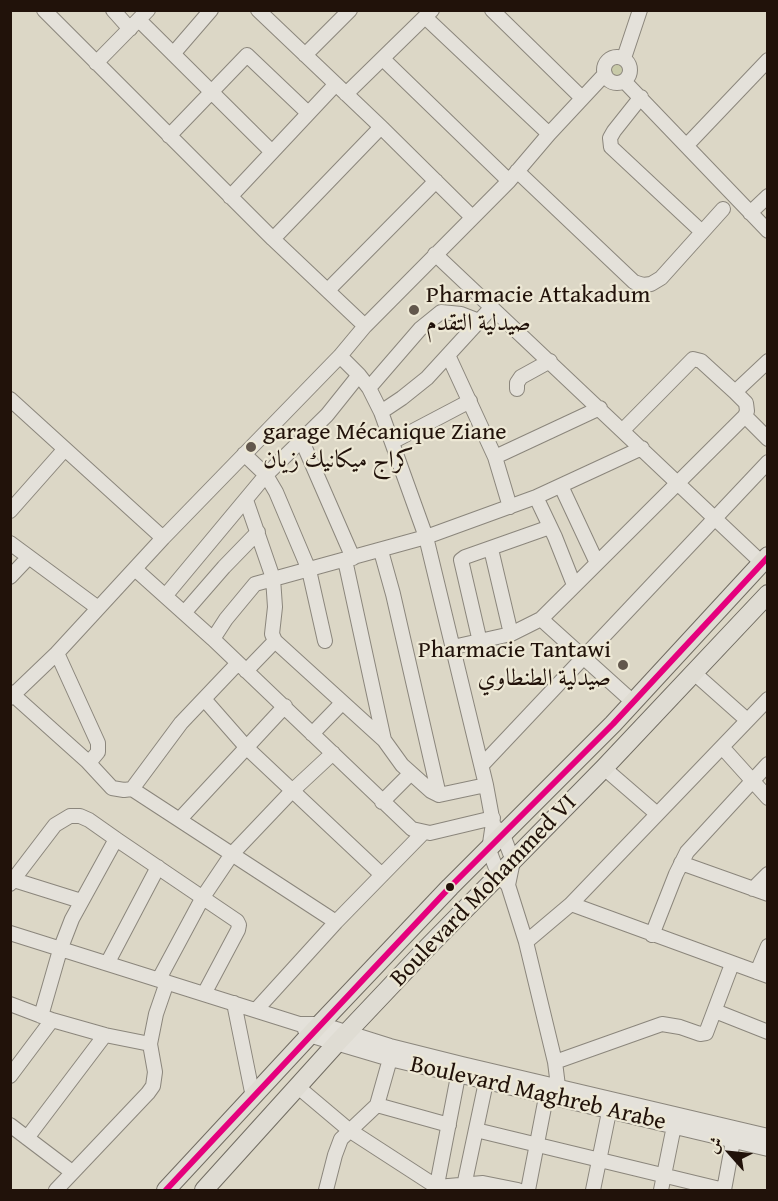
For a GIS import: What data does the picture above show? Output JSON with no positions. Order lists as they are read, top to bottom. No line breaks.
{"streets":{"main road":["Boulevard Mohammed VI"],"street":["Boulevard Maghreb Arabe"]},"crossings":[["Boulevard Mohammed VI","Boulevard Maghreb Arabe"]],"places":["Pharmacie Attakadum صيدلية التقدم","garage Mécanique Ziane كراج ميكانيك زيان","Pharmacie Tantawi صيدلية الطنطاوي"],"north":"top left"}
